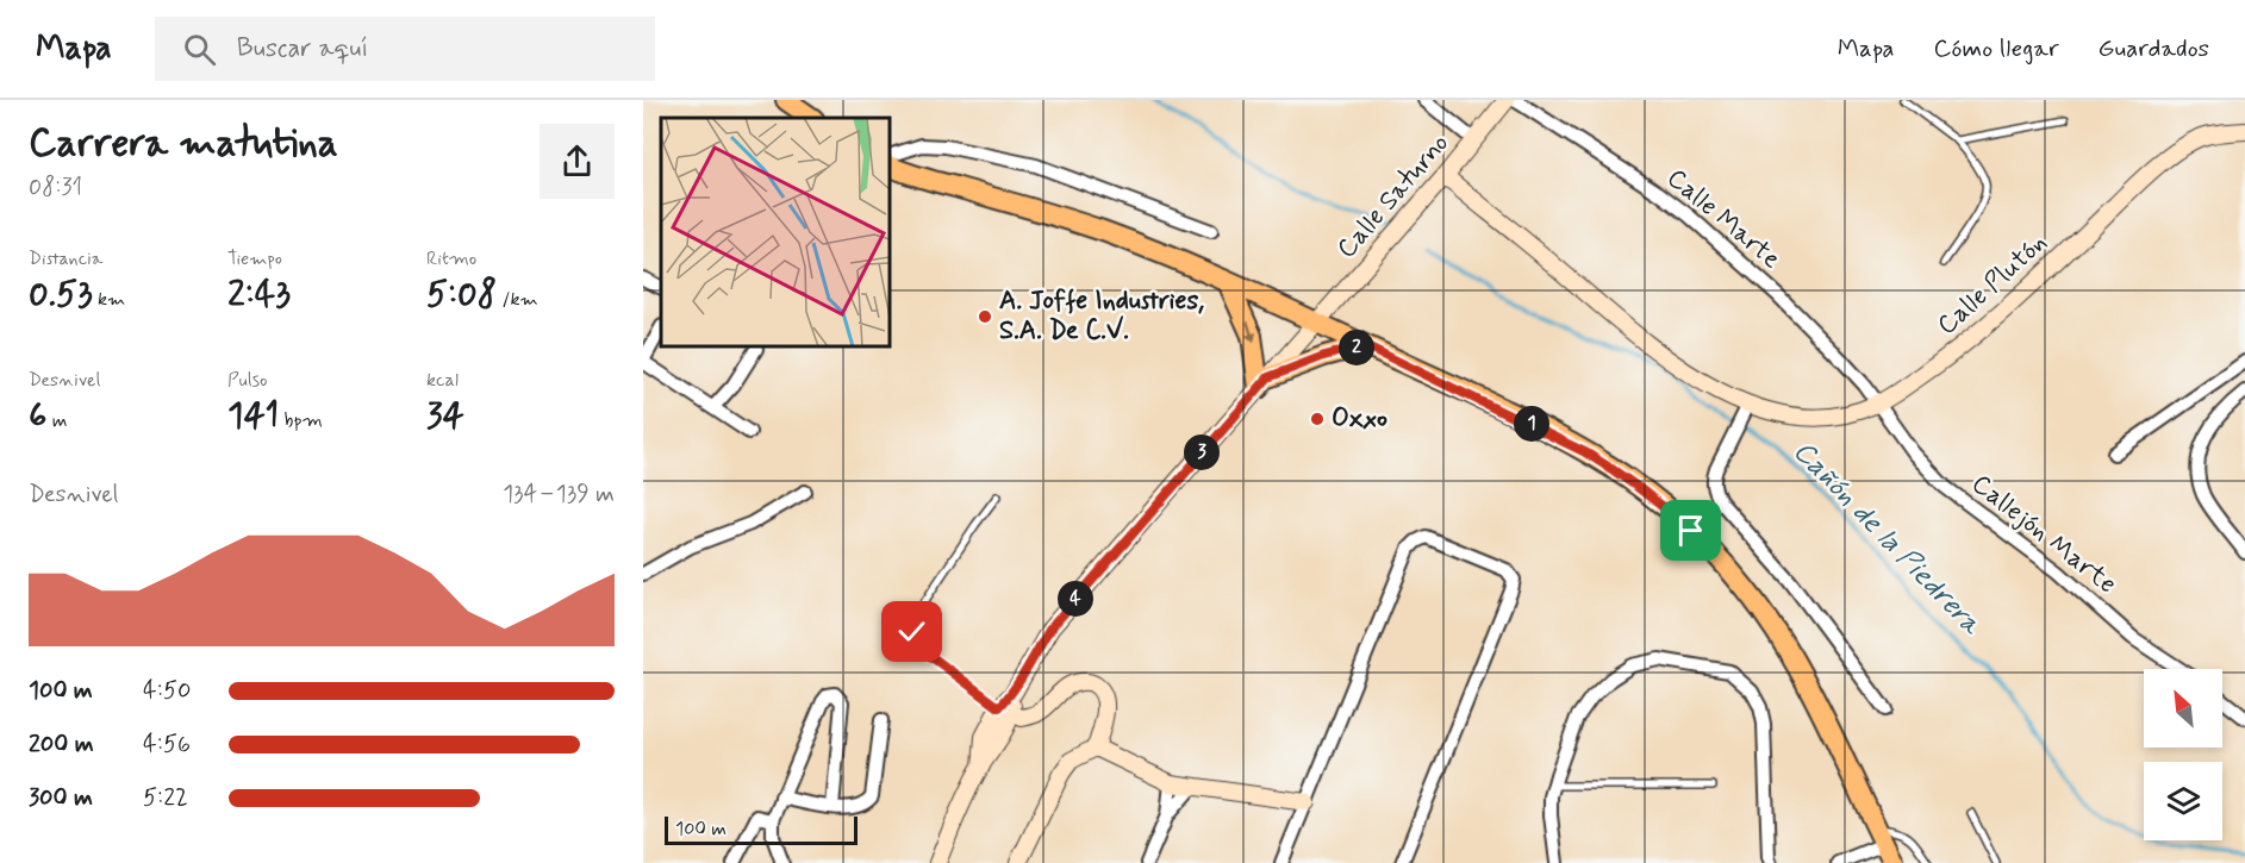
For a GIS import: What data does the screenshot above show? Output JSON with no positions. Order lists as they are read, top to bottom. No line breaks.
{"streets":{"street":["Calle Saturno","Calle Marte","Calle Plutón","Callejón Marte"]},"crossings":[["Calle Saturno","Calle Plutón"],["Calle Marte","Calle Plutón"],["Calle Marte","Callejón Marte"],["Calle Plutón","Callejón Marte"]],"water":["Cañón de la Piedrera"],"places":["A. Joffe Industries, S.A. De C.V.","Oxxo"],"scale_bar":"100 m","north":"top left","page":{"header":"Mapa","search":"Buscar aquí","nav":["Mapa","Cómo llegar","Guardados"],"heading":["Carrera matutina","08:31"],"stats":[["Distancia","0.53 km"],["Tiempo","2:43"],["Ritmo","5:08 /km"],["Desnivel","6 m"],["Pulso","141 bpm"],["kcal","34"]],"pins":["2","1","3","4"],"chart":["Desnivel","134–139 m"],"list":[{"name":"100 m","note":"4:50"},{"name":"200 m","note":"4:56"},{"name":"300 m","note":"5:22"}],"scale":"100 m"}}
